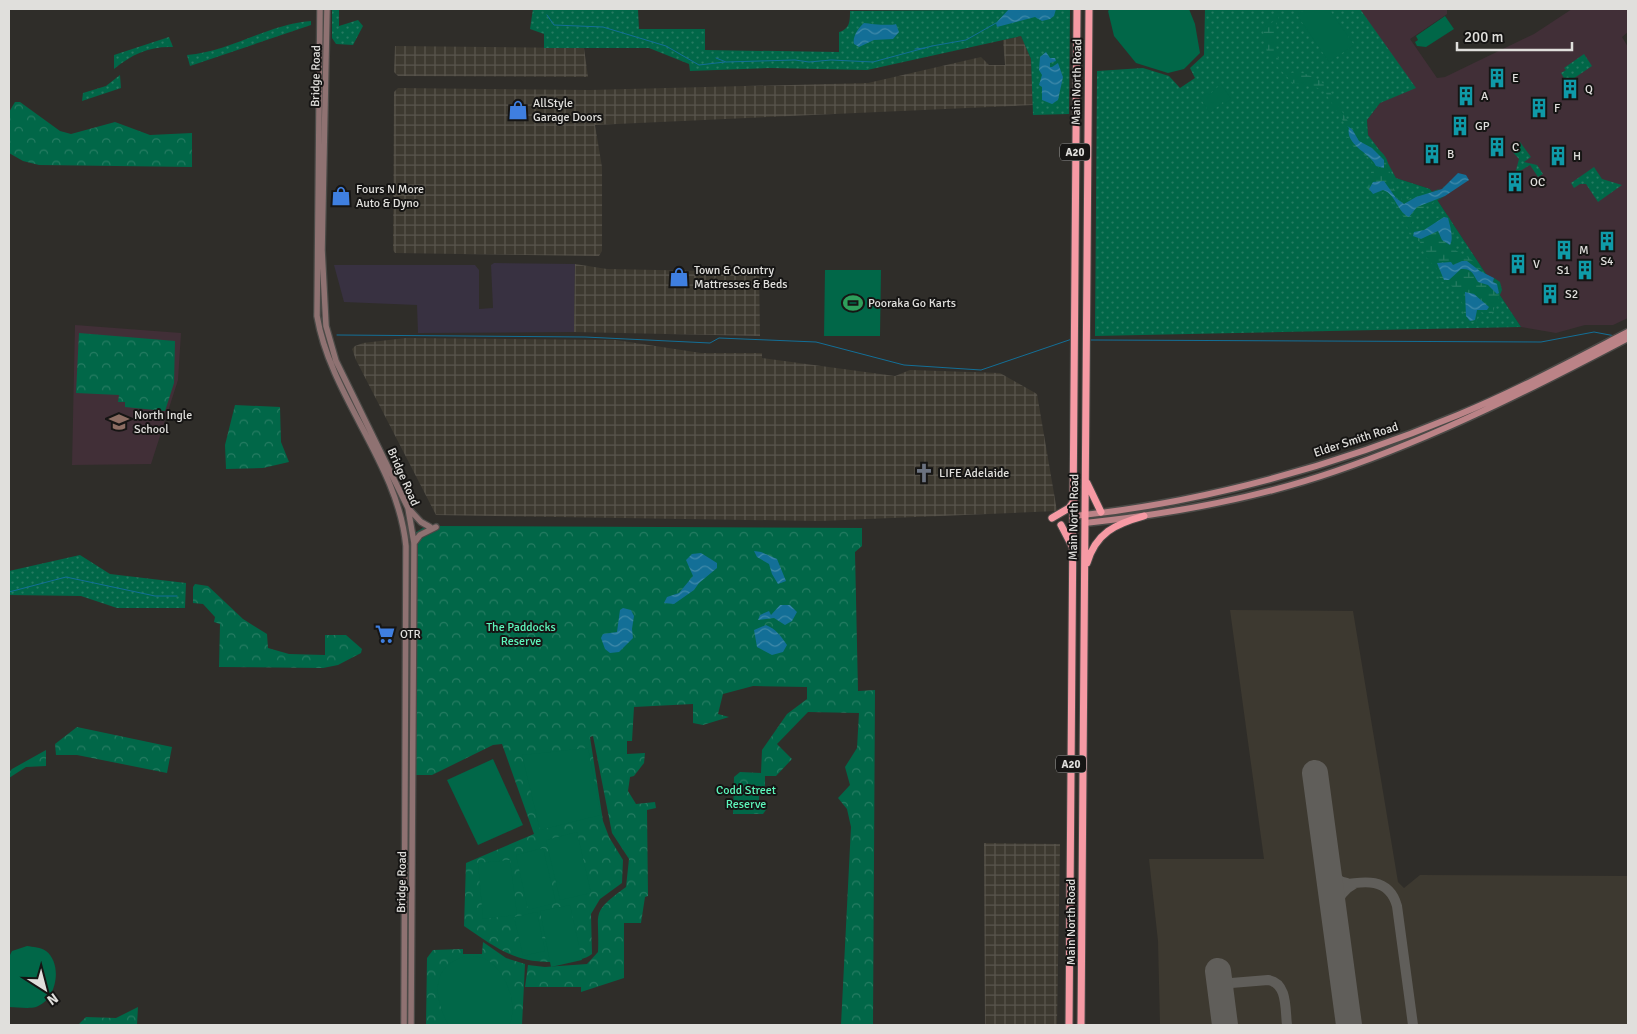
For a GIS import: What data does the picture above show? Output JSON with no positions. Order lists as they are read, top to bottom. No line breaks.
{"streets":{"highway":["Main North Road","A20"],"main road":["Bridge Road","Elder Smith Road"]},"crossings":[["Main North Road","Elder Smith Road"]],"parks":["The Paddocks Reserve","Codd Street Reserve"],"places":{"building":["E","Q","A","F","GP","C","B","H","OC","S4","M","V","S1","S2"],"shop":["AllStyle Garage Doors","Fours N More Auto & Dyno","Town & Country Mattresses & Beds"],"sports":["Pooraka Go Karts"],"school or university":["North Ingle School"],"church":["LIFE Adelaide"],"supermarket":["OTR"]},"scale_bar":"200 m","north":"bottom right"}
